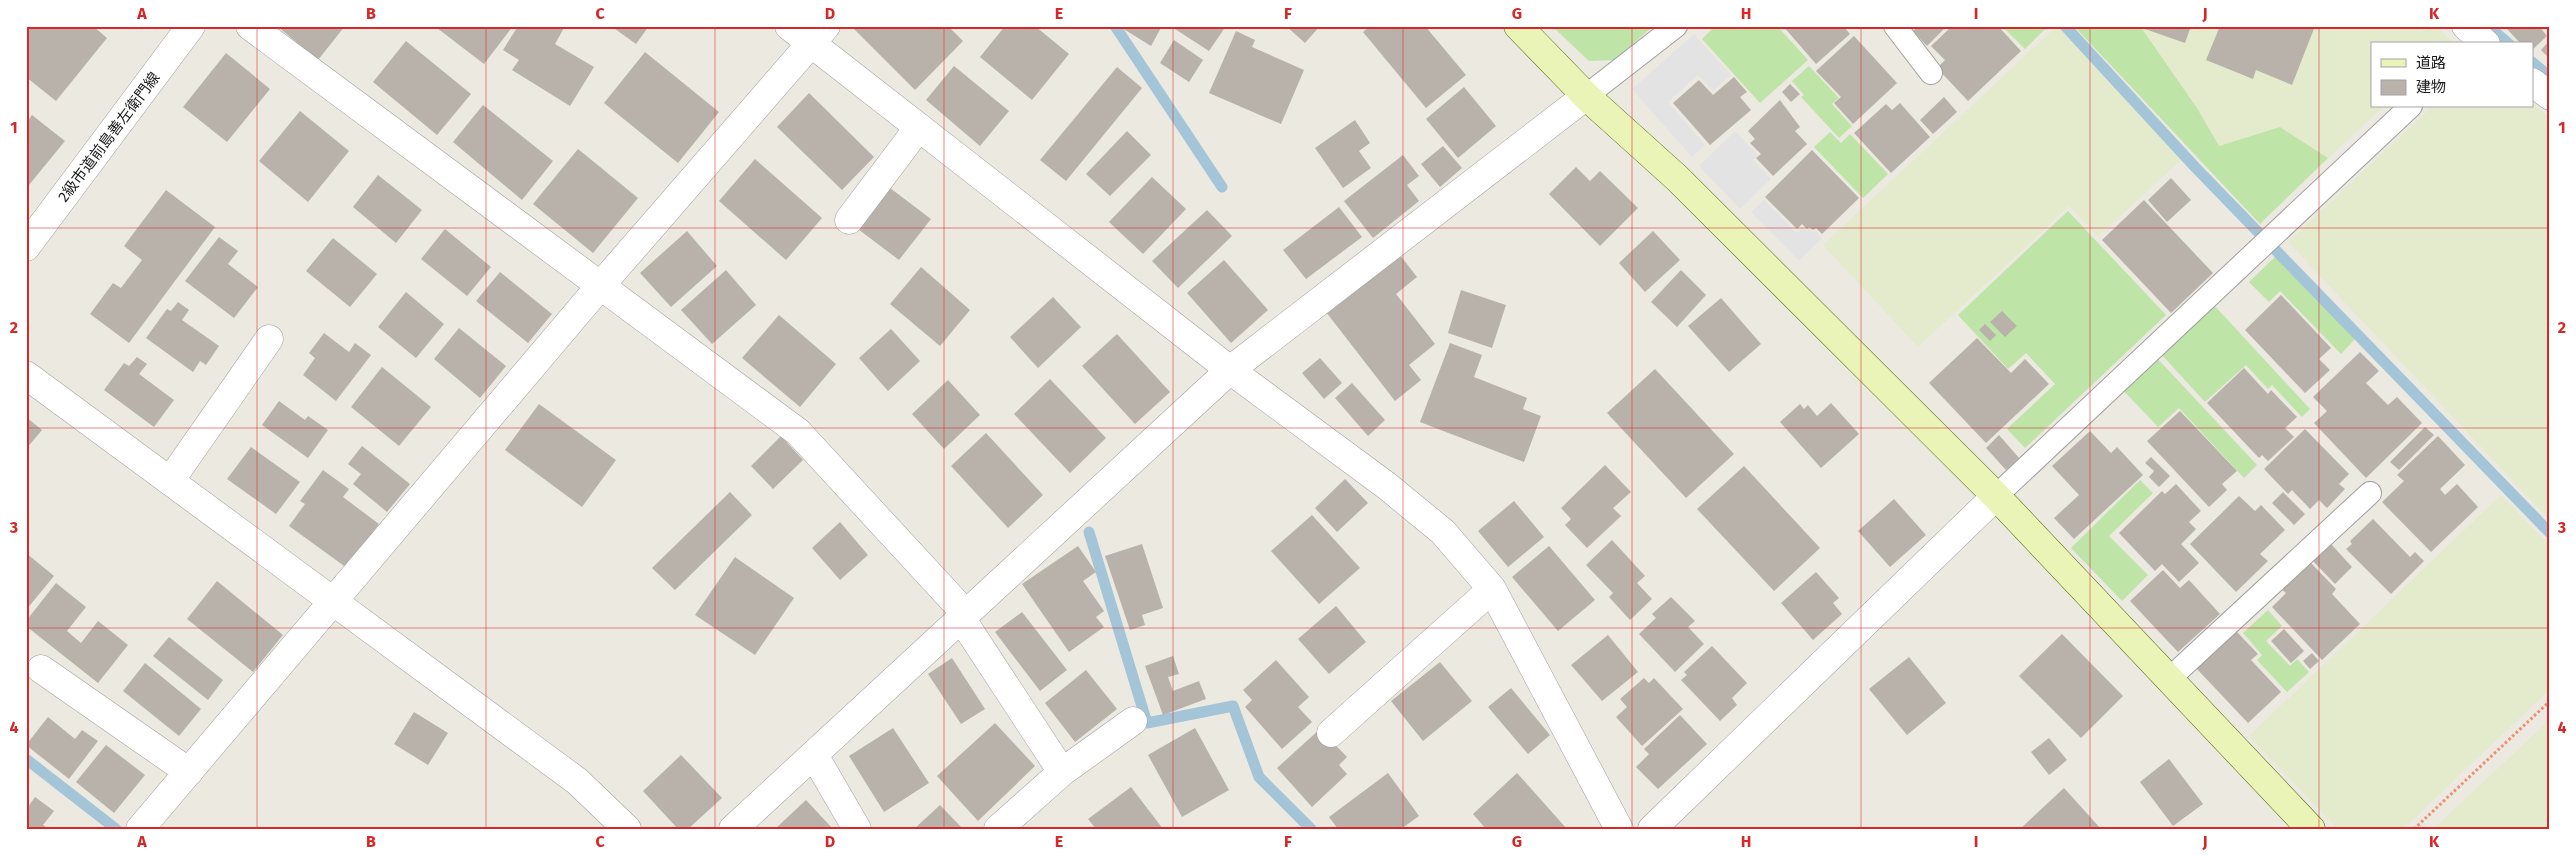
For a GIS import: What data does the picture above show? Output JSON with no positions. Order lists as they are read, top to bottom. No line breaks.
{"streets":{"street":["2級市道前島善左衛門線"]},"legend":["道路","建物"],"grid":{"columns":["A","B","C","D","E","F","G","H","I","J","K"],"rows":["1","2","3","4"]}}
